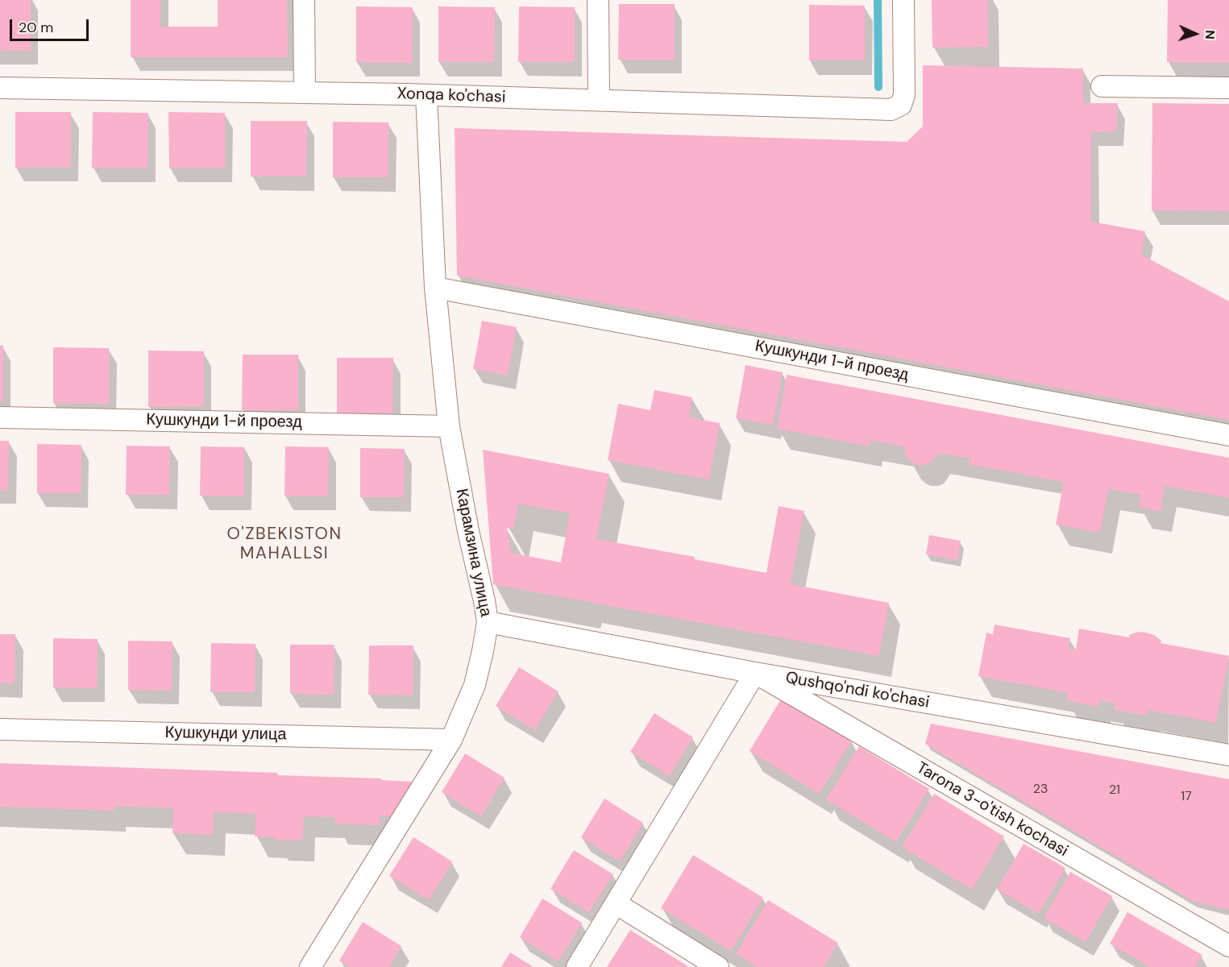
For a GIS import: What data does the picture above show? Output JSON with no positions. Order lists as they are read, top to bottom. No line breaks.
{"streets":{"street":["Xonqa ko'chasi","Кушкунди 1-й проезд","Карамзина улица","Qushqo'ndi ko'chasi","Кушкунди улица","Tarona 3-o'tish kochasi"]},"crossings":[["Xonqa ko'chasi","Карамзина улица"],["Кушкунди 1-й проезд","Карамзина улица"],["Карамзина улица","Qushqo'ndi ko'chasi"],["Карамзина улица","Кушкунди улица"],["Qushqo'ndi ko'chasi","Tarona 3-o'tish kochasi"]],"districts":["O'ZBEKISTON MAHALLSI"],"house_numbers":["23","21","17"],"scale_bar":"20 m","north":"right"}
